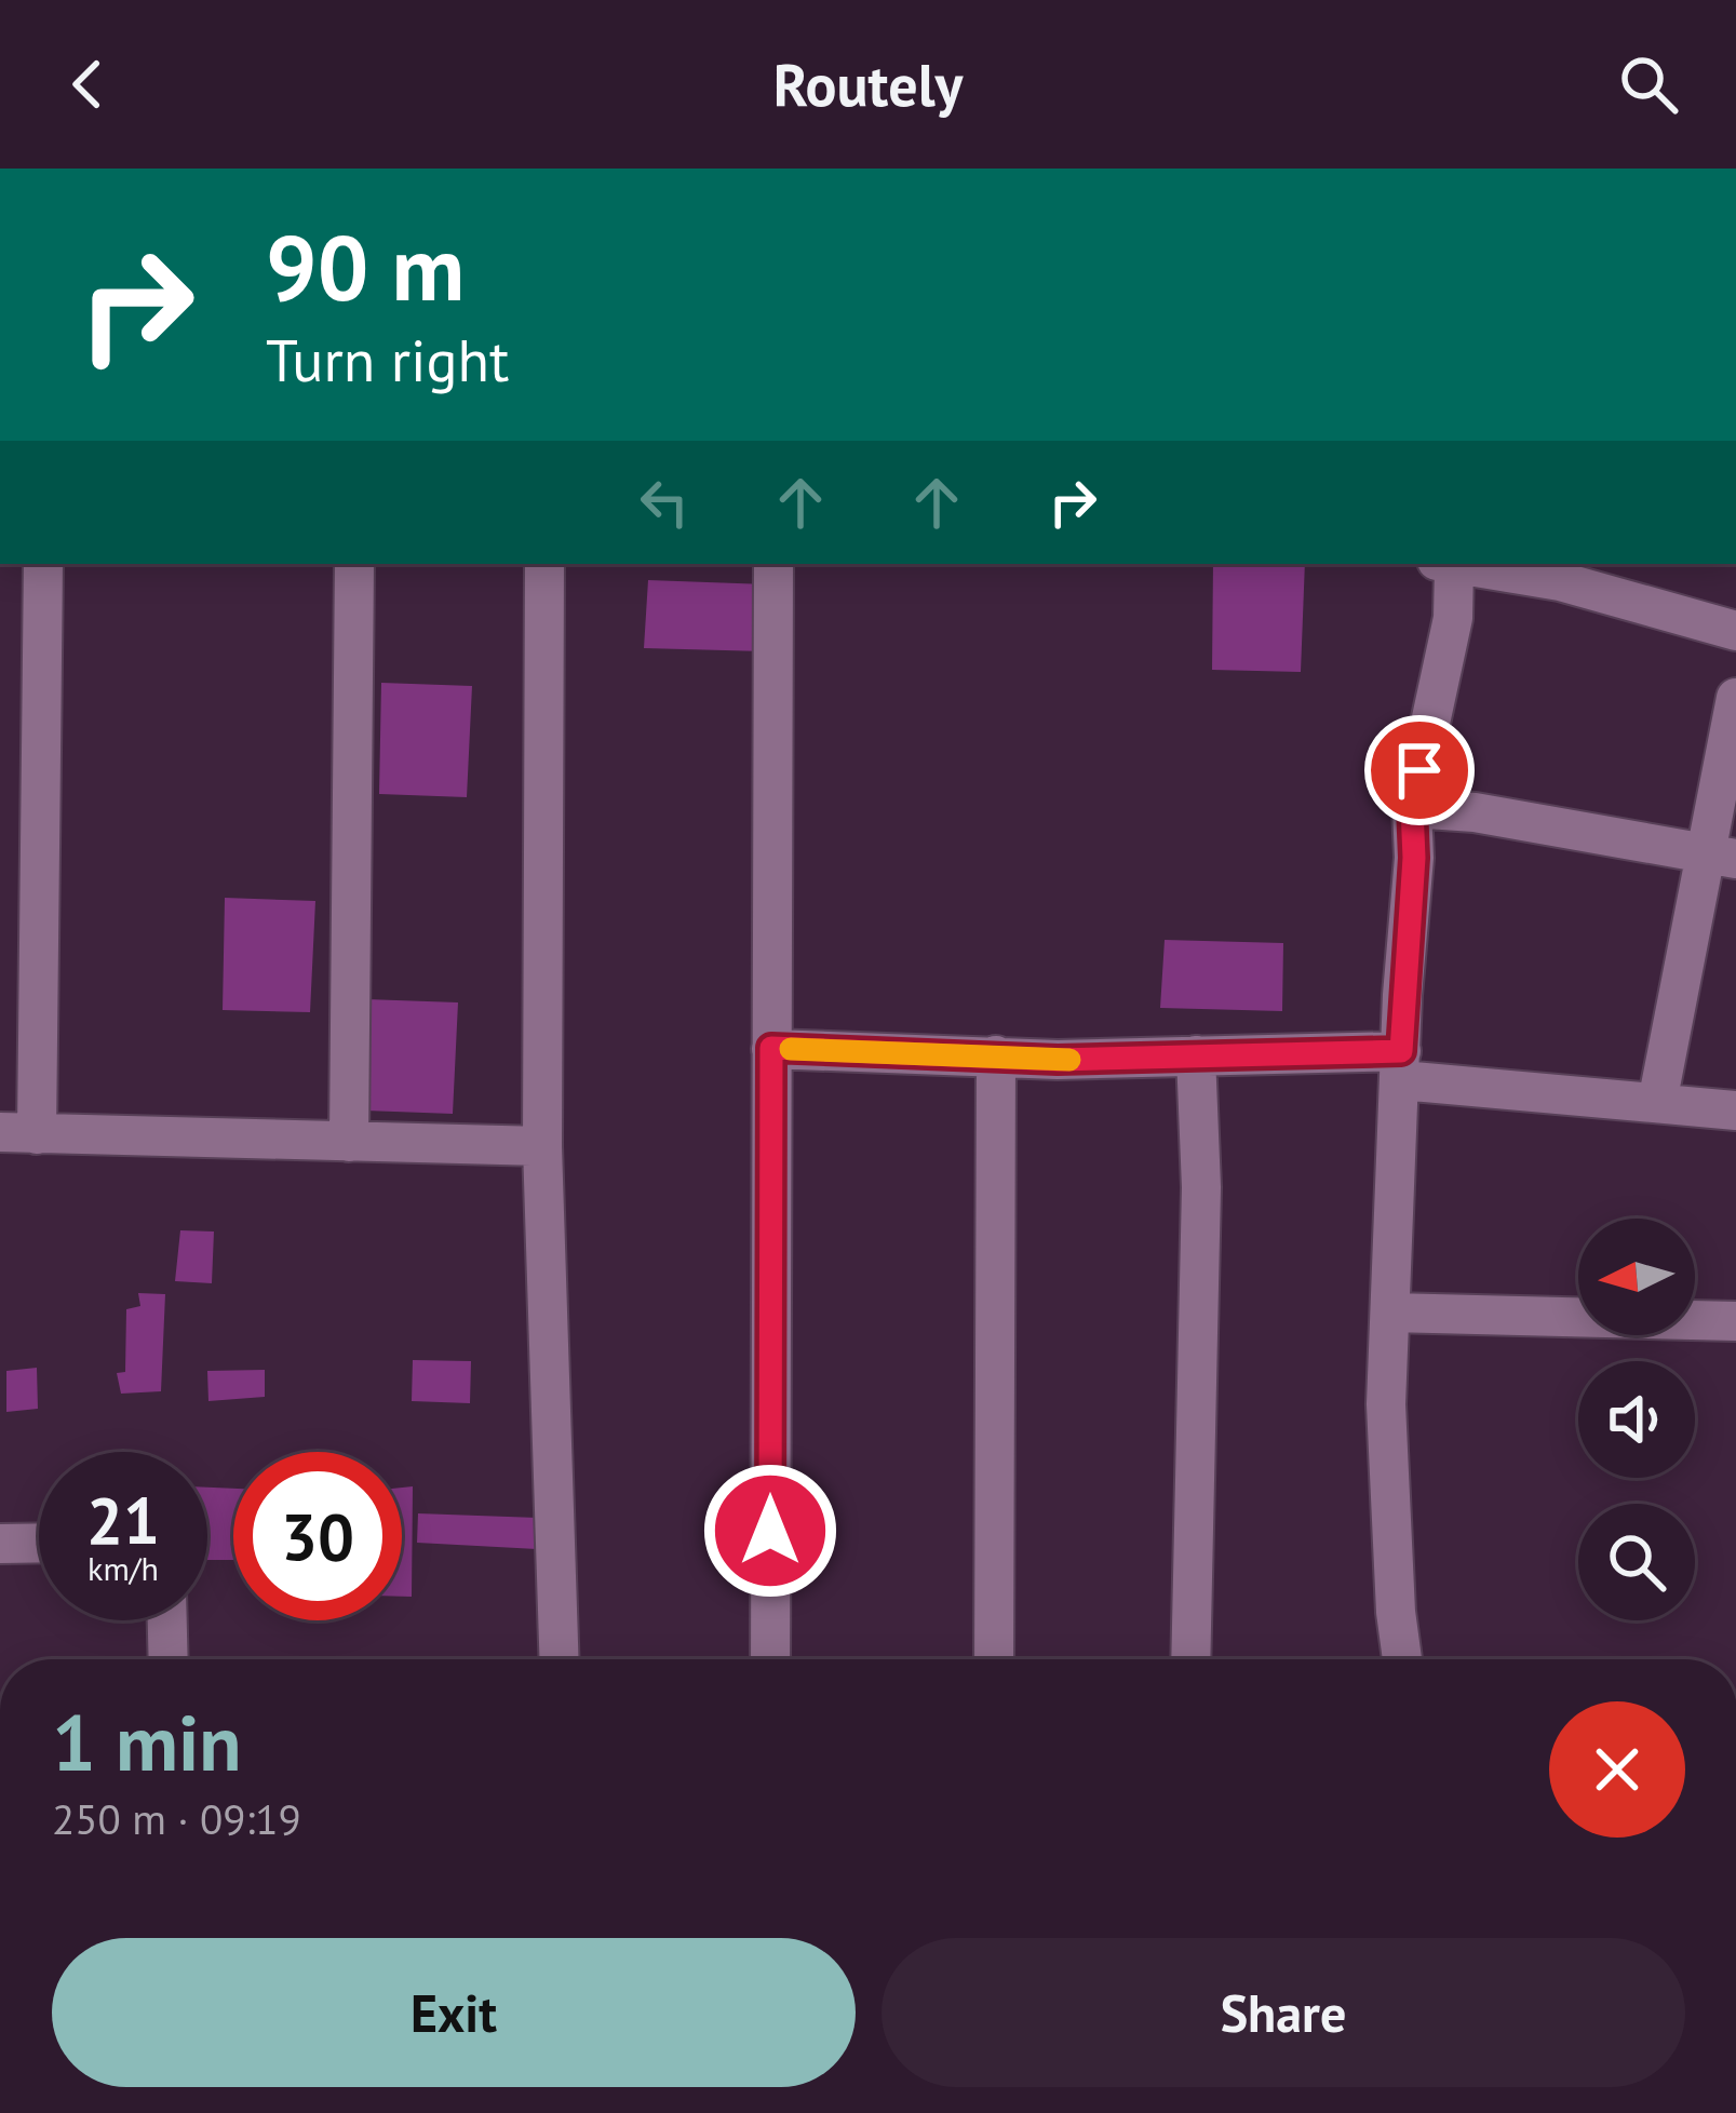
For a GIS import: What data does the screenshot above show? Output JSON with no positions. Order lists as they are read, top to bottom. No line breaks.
{"north":"left","page":{"header":"Routely","turn":["90 m","Turn right"],"speed":"21 km/h","limit":"30","heading":["1 min","250 m · 09:19"],"buttons":["Exit","Share"]}}
